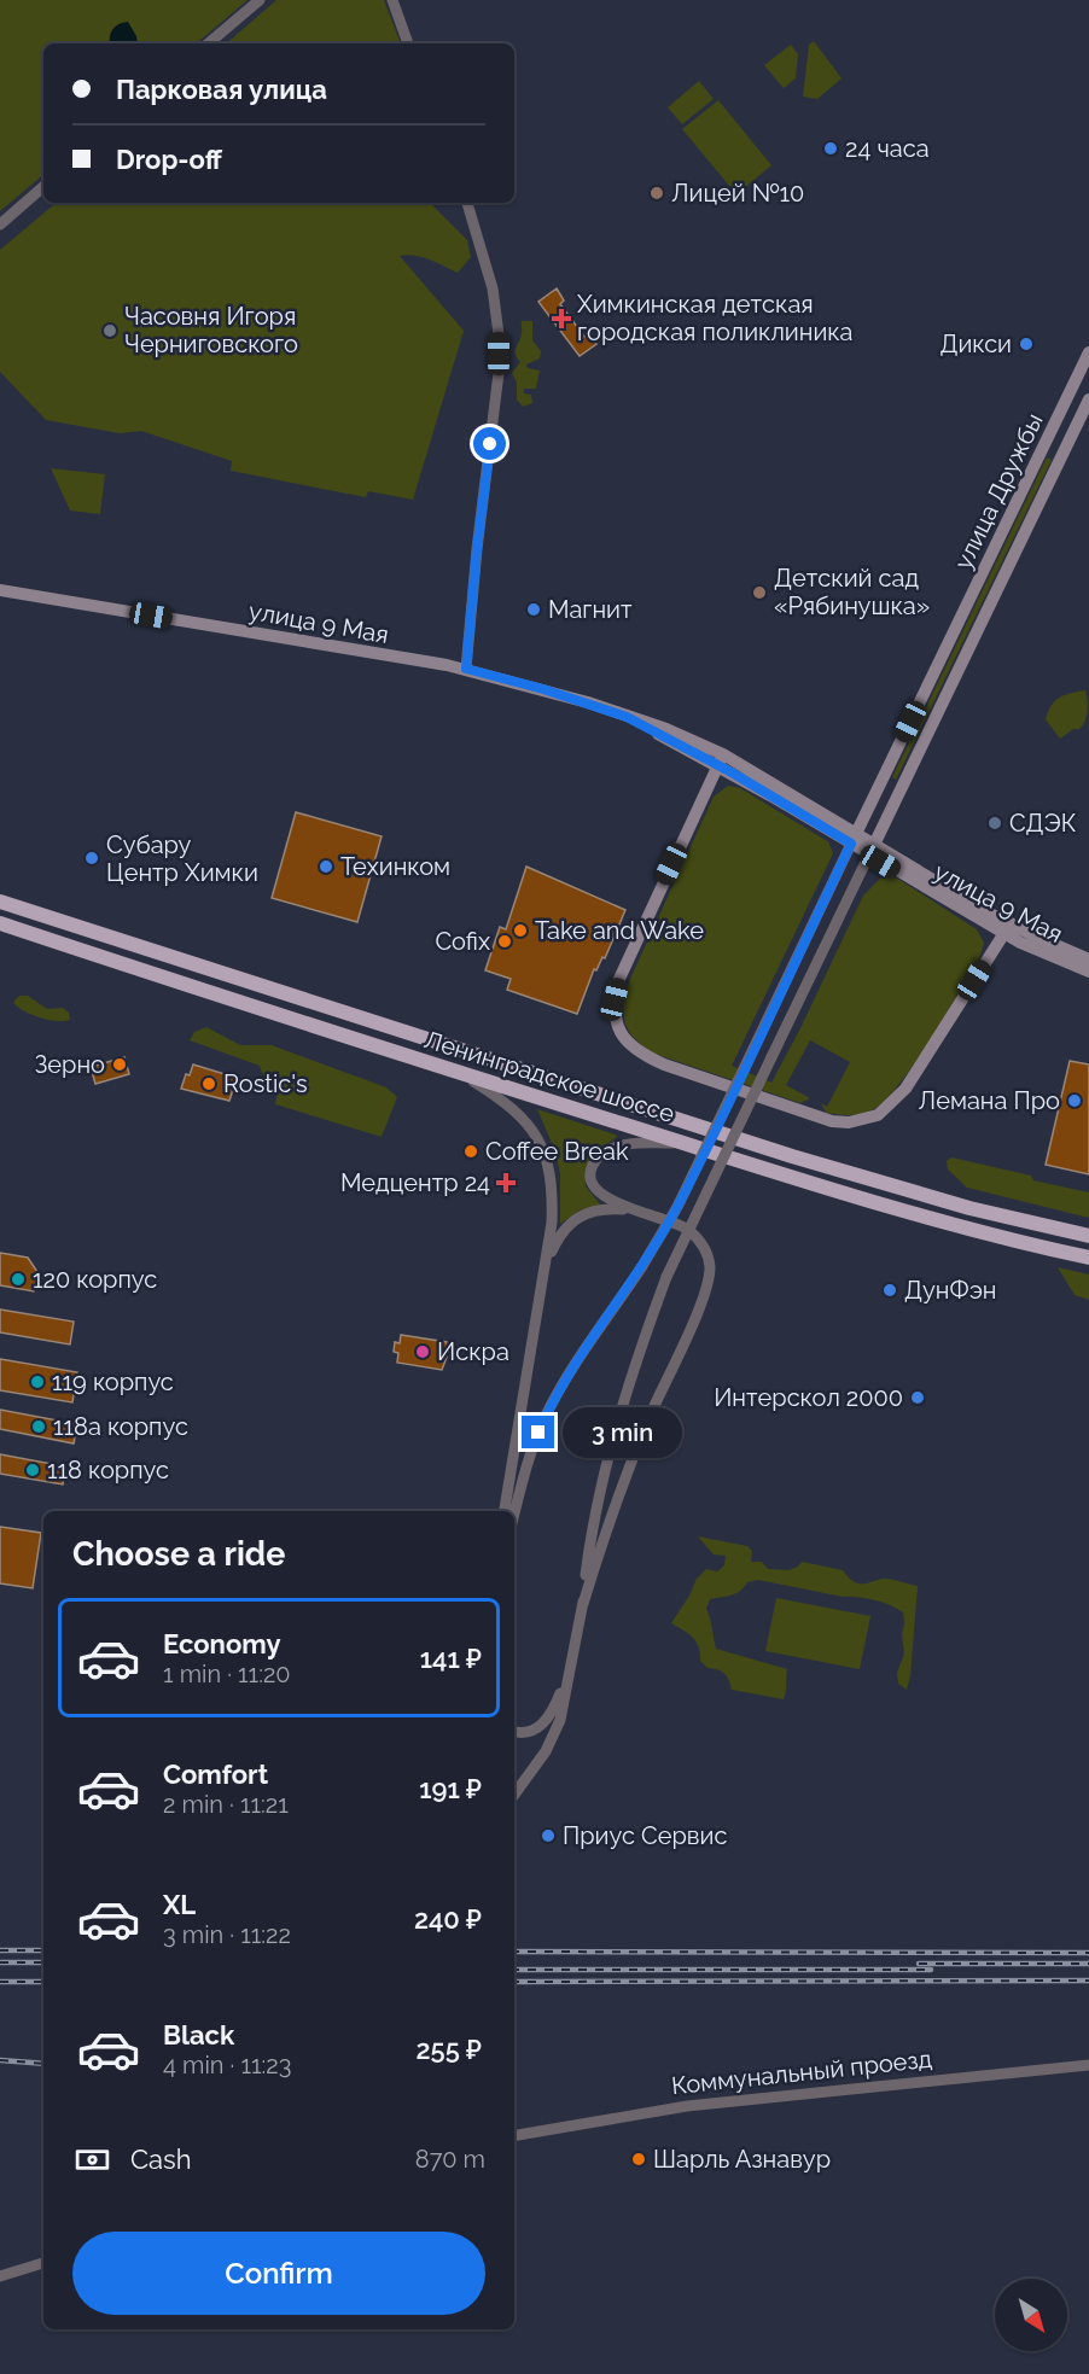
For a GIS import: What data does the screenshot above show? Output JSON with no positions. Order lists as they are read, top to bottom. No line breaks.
{"streets":{"highway":["Ленинградское шоссе"],"main road":["улица Дружбы","улица 9 Мая"],"street":["Коммунальный проезд"]},"crossings":[["улица Дружбы","улица 9 Мая"]],"places":{"other":["24 часа","Лицей №10","Часовня Игоря Черниговского","Дикси","Детский сад «Рябинушка»","Магнит","СДЭК","Субару Центр Химки","Техинком","Take and Wake","Cofix","Зерно","Rostic's","Лемана Про","Coffee Break","120 корпус","ДунФэн","Искра","119 корпус","Интерскол 2000","118а корпус","118 корпус","Приус Сервис","Шарль Азнавур"],"health":["Химкинская детская городская поликлиника","Медцентр 24"]},"north":"bottom right","page":{"banner":["Парковая улица","Drop-off"],"bubble":"3 min","heading":"Choose a ride","list":[{"name":"Economy","note":"1 min · 11:20","value":"141 ₽"},{"name":"Comfort","note":"2 min · 11:21","value":"191 ₽"},{"name":"XL","note":"3 min · 11:22","value":"240 ₽"},{"name":"Black","note":"4 min · 11:23","value":"255 ₽"}],"pay":["Cash","870 m"],"buttons":"Confirm"}}
